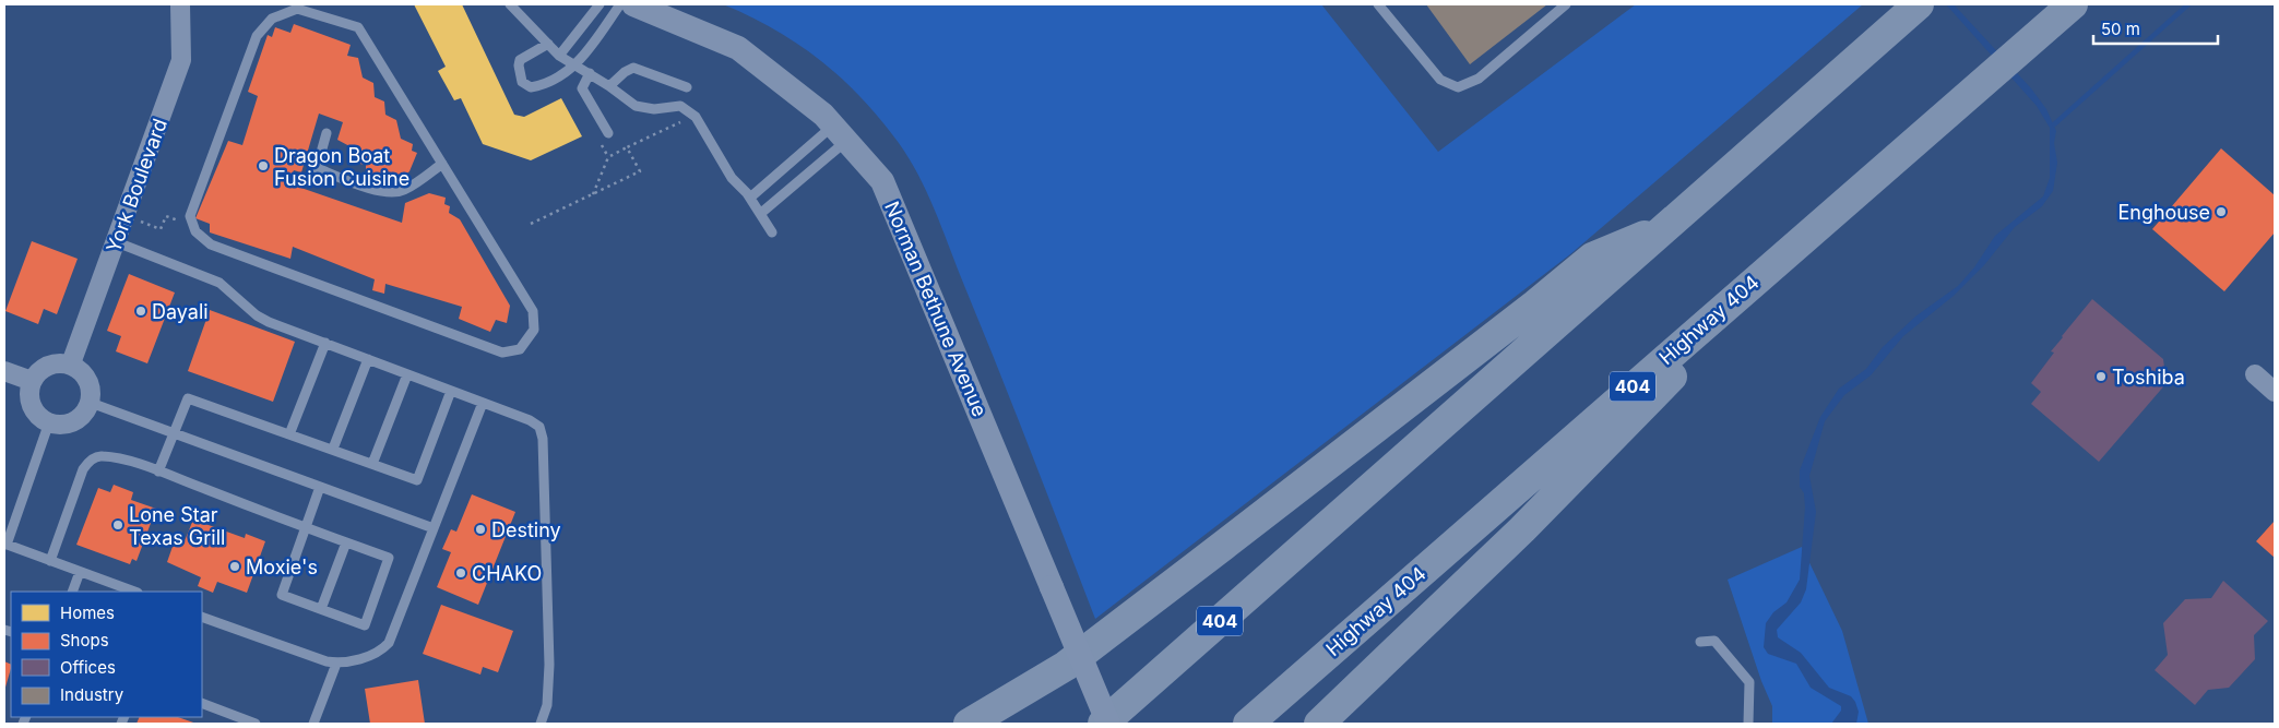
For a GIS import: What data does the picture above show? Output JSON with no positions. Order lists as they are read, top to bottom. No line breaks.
{"streets":{"highway":["Highway 404","404"],"street":["York Boulevard","Norman Bethune Avenue"]},"places":["Dragon Boat Fusion Cuisine","Enghouse","Dayali","Toshiba","Lone Star Texas Grill","Destiny","Moxie's","CHAKO"],"legend":["Homes","Shops","Offices","Industry"],"scale_bar":"50 m"}
